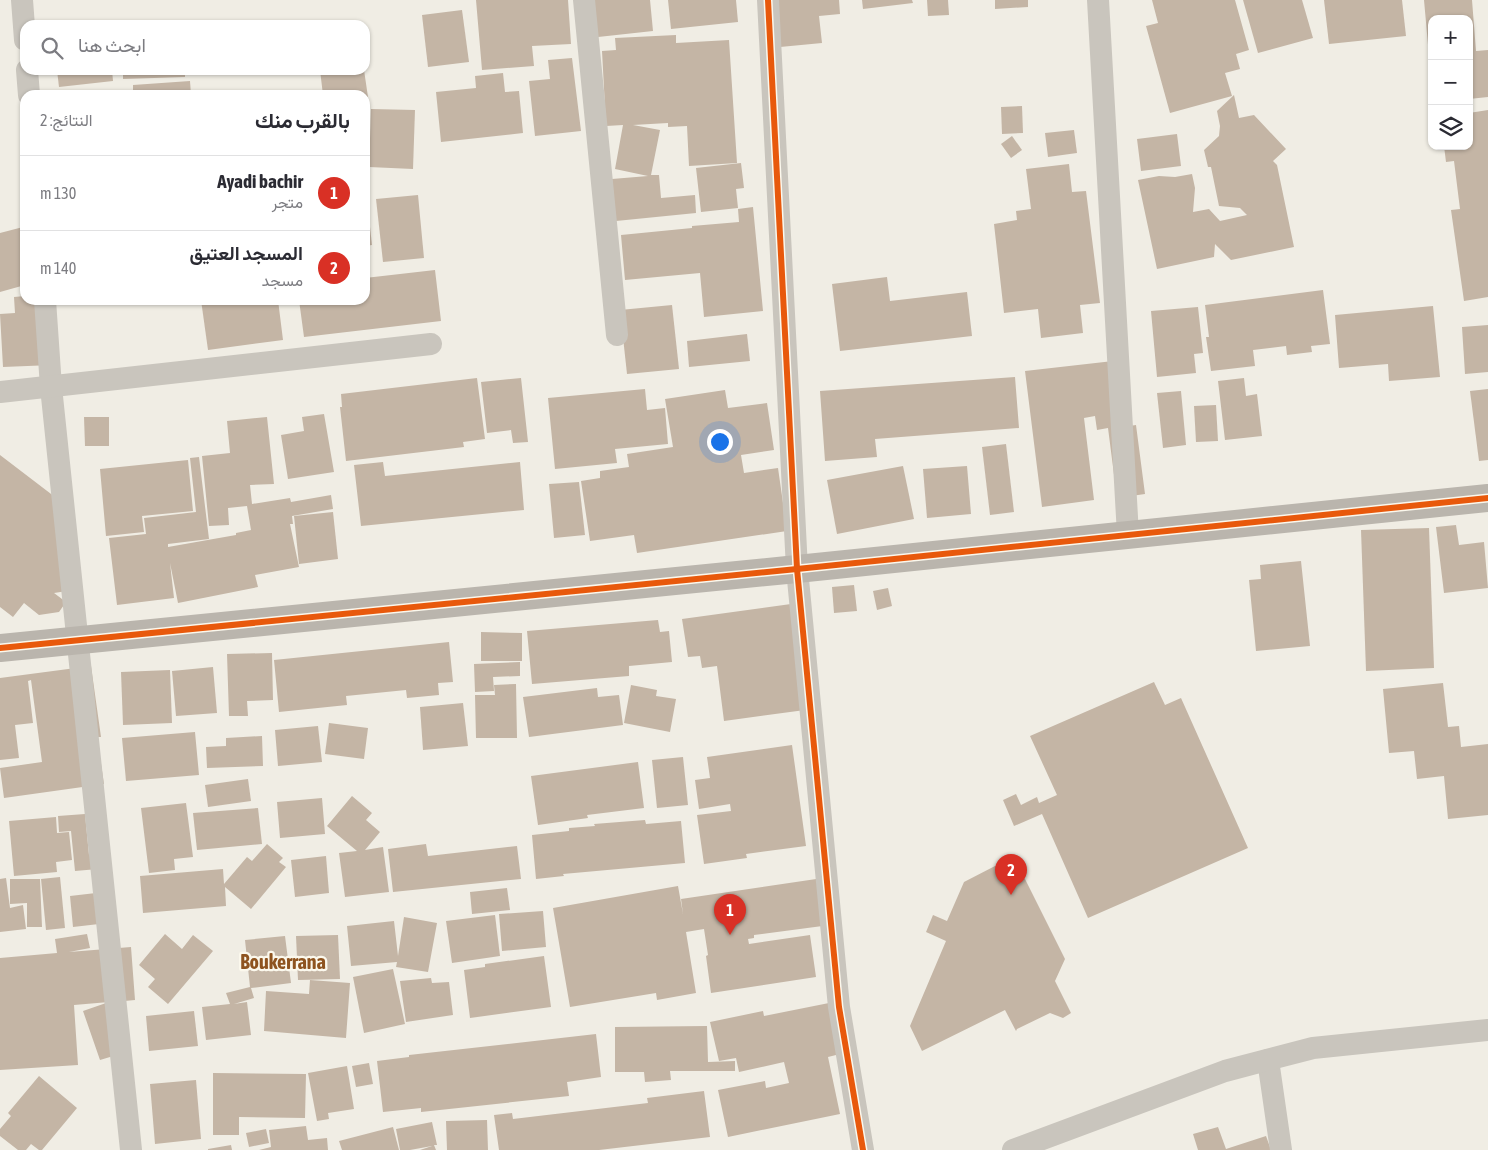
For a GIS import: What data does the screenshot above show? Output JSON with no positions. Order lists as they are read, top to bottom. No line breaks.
{"districts":["Boukerrana"],"page":{"map_buttons":["+","−"],"search":"ابحث هنا","heading":["بالقرب منك","النتائج: 2"],"list":[{"mark":"1","name":"Ayadi bachir","note":"متجر","value":"130 m"},{"mark":"2","name":"المسجد العتيق","note":"مسجد","value":"140 m"}],"pins":["2","1"]}}
